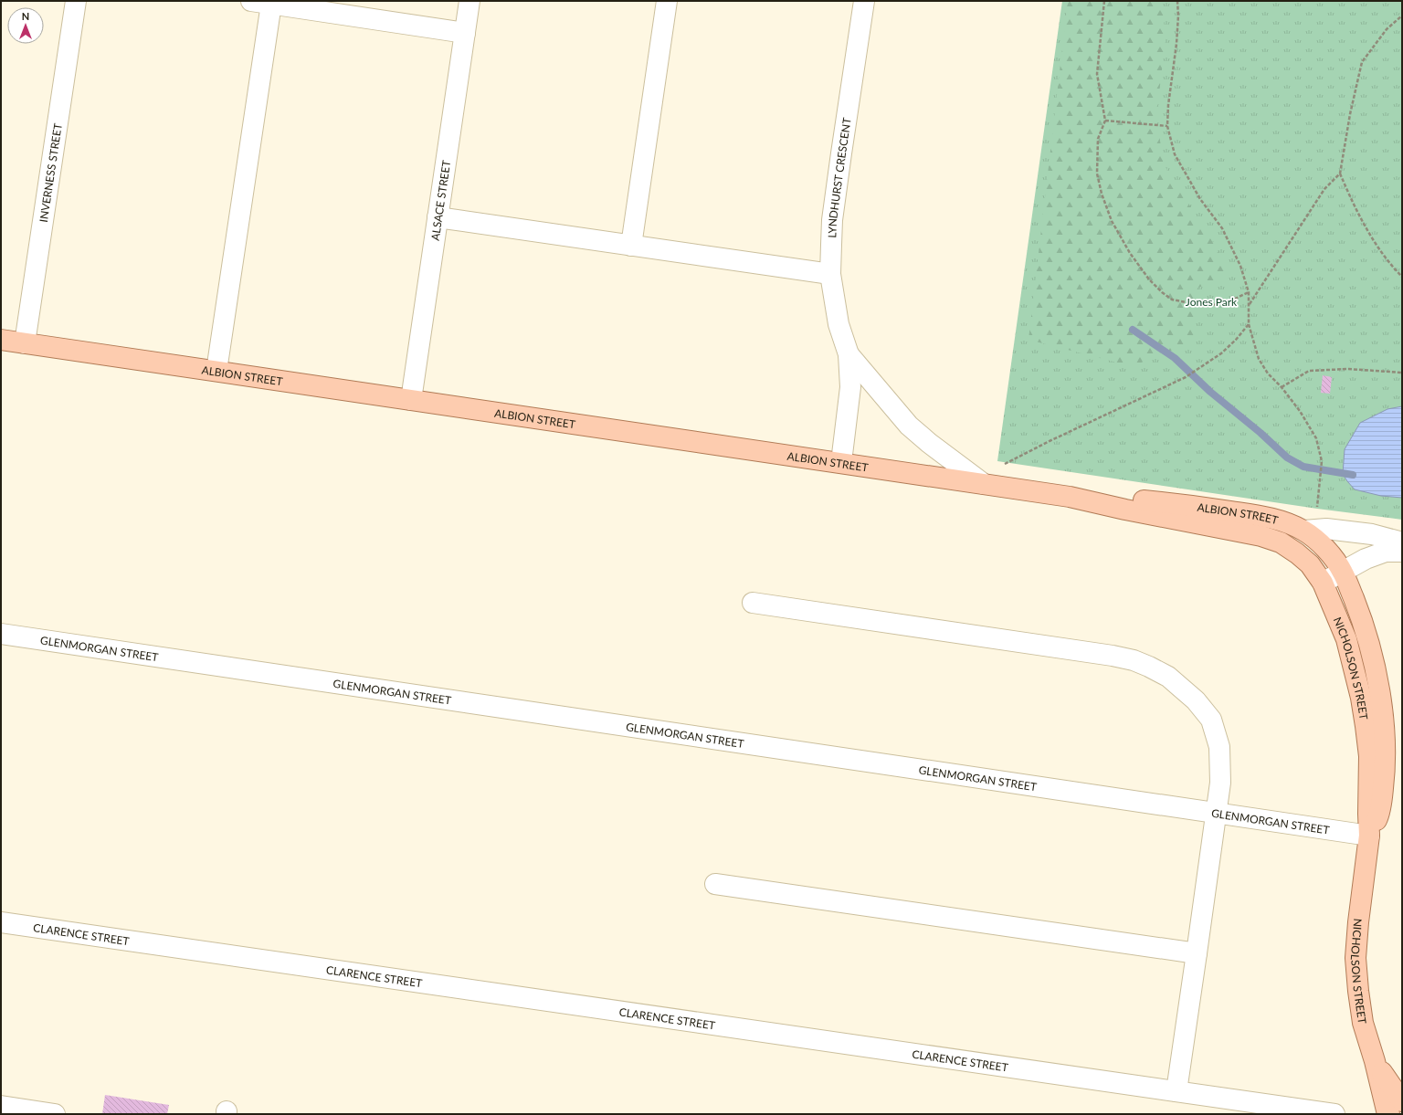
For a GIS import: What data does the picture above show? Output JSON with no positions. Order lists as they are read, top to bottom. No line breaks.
{"streets":{"main road":["ALBION STREET","NICHOLSON STREET"],"street":["INVERNESS STREET","LYNDHURST CRESCENT","ALSACE STREET","GLENMORGAN STREET","CLARENCE STREET"]},"crossings":[["INVERNESS STREET","ALBION STREET"],["LYNDHURST CRESCENT","ALBION STREET"],["ALSACE STREET","ALBION STREET"],["ALBION STREET","NICHOLSON STREET"],["GLENMORGAN STREET","NICHOLSON STREET"]],"parks":["Jones Park"],"north":"top"}
